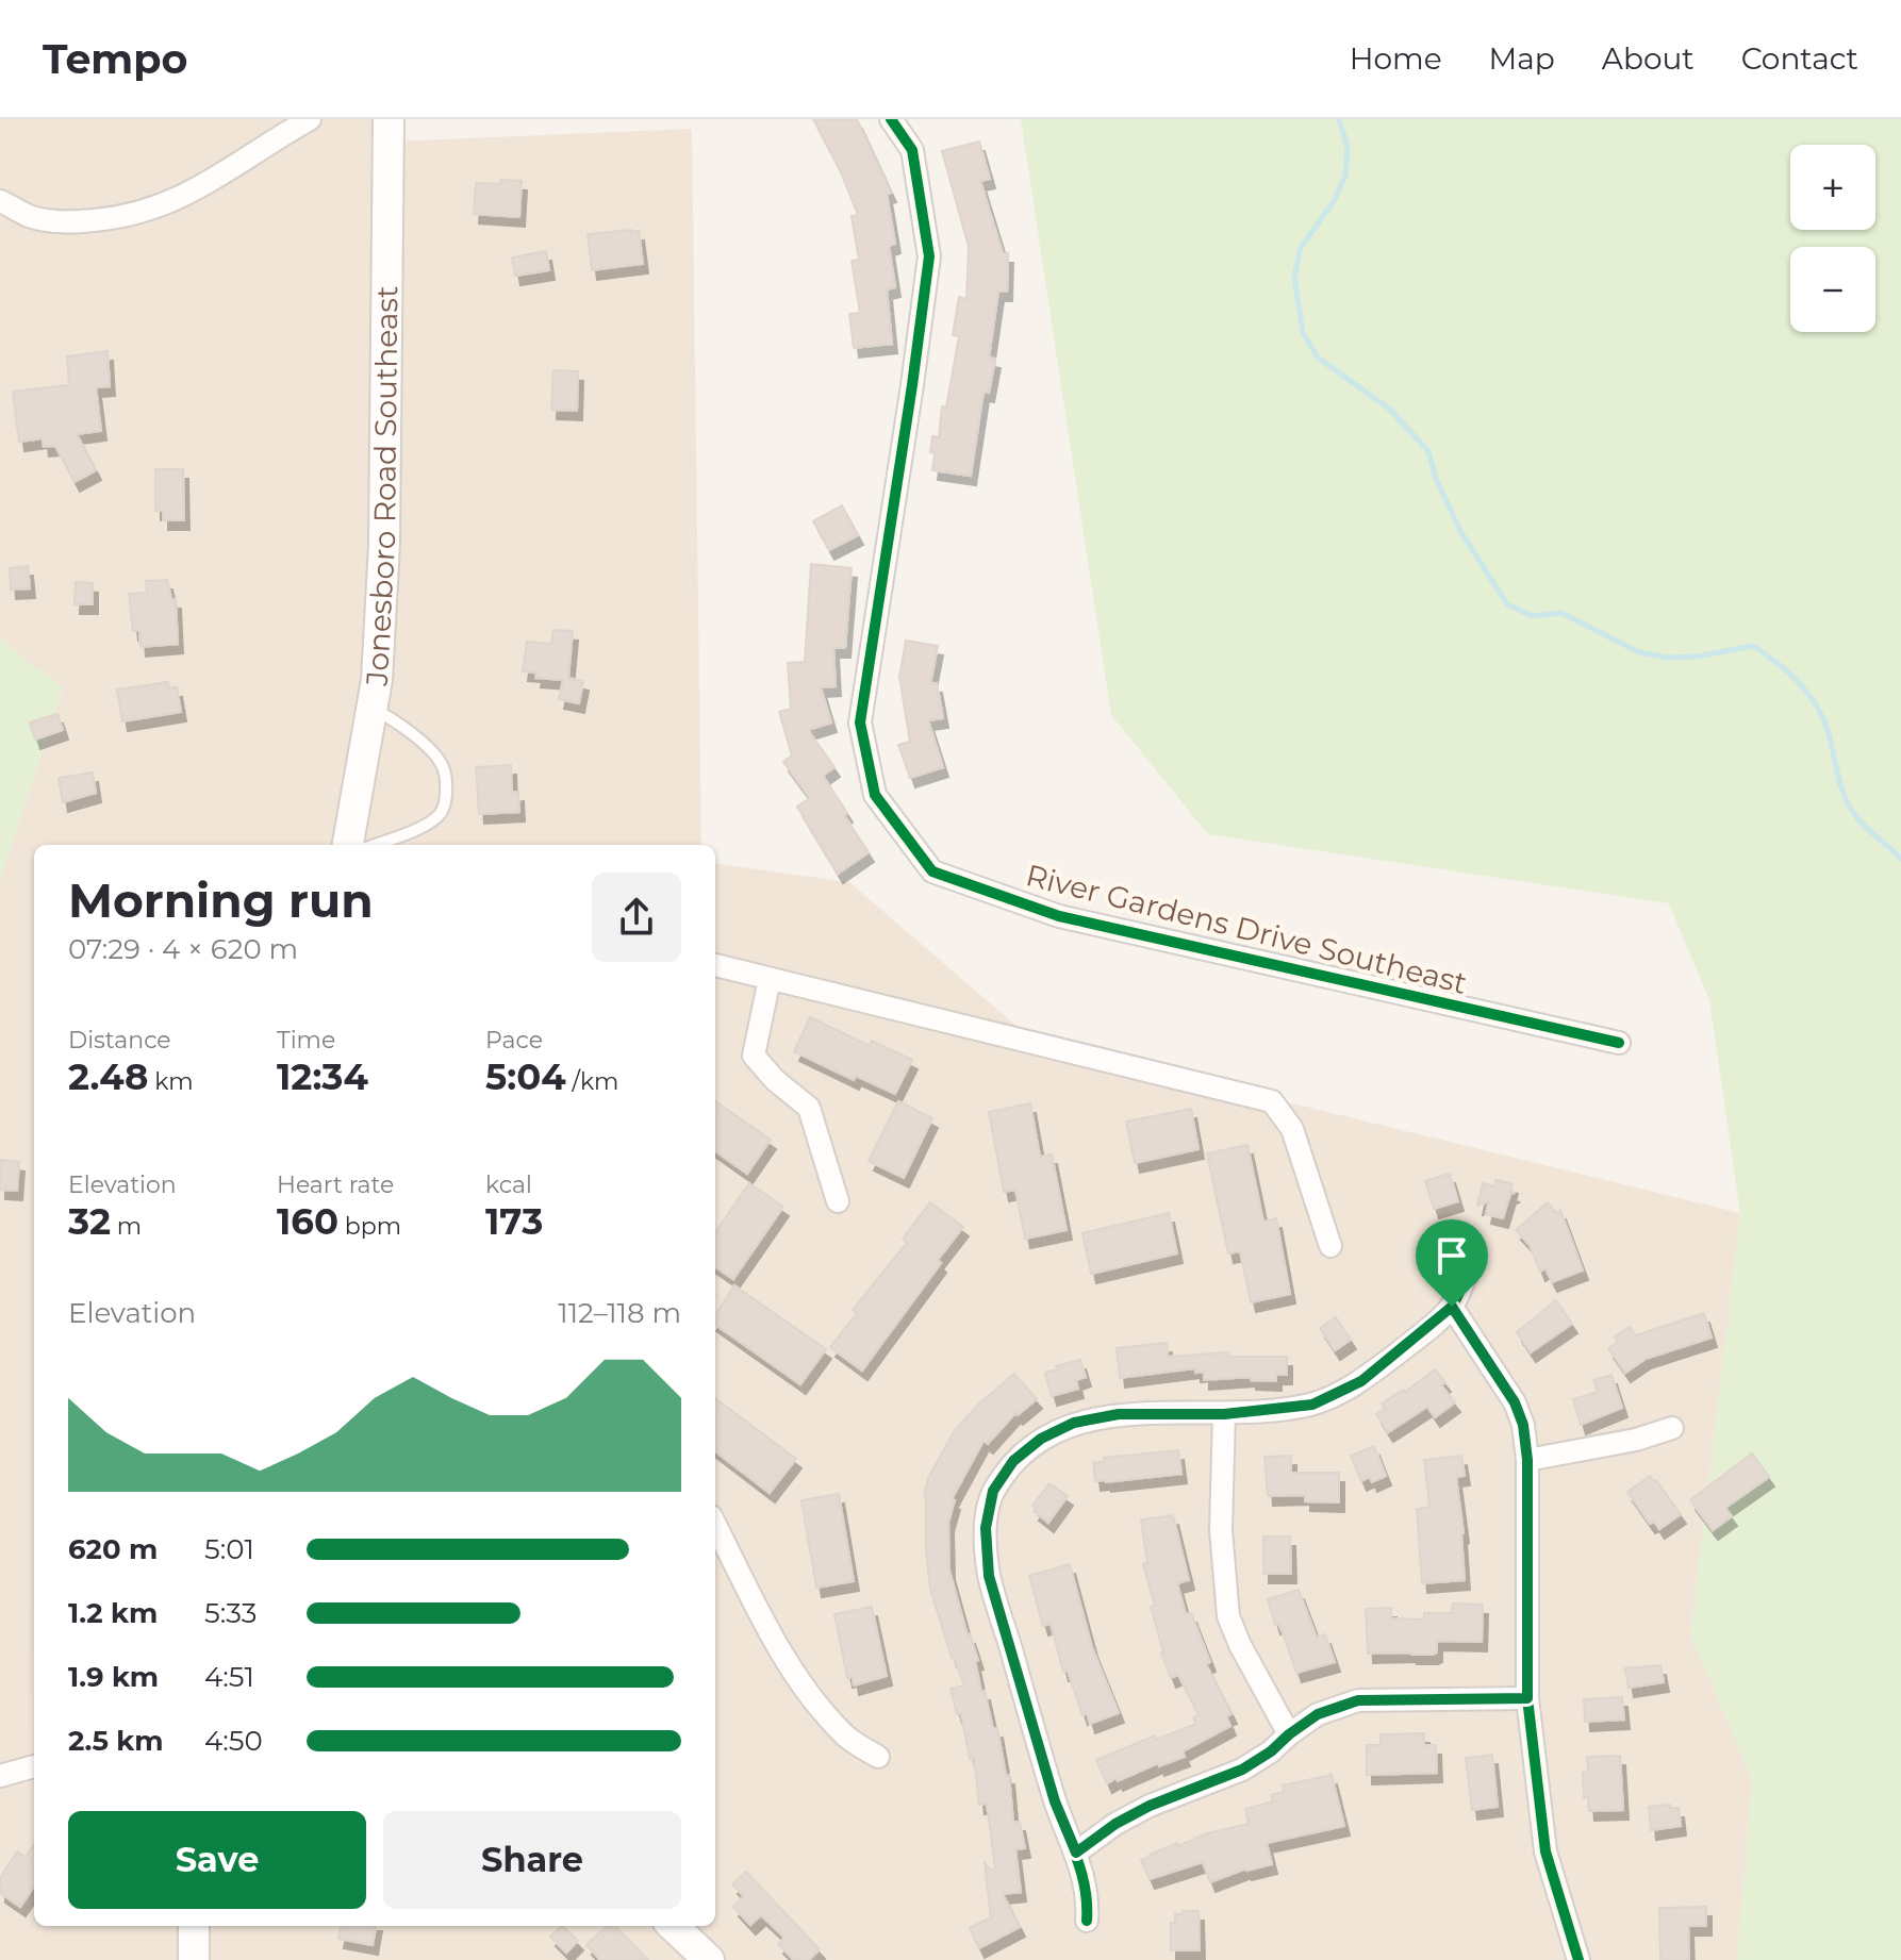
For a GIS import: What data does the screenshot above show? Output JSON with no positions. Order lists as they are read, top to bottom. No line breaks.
{"streets":{"main road":["Jonesboro Road Southeast"],"street":["River Gardens Drive Southeast"]},"page":{"header":"Tempo","nav":["Home","Map","About","Contact"],"map_buttons":["+","−"],"heading":["Morning run","07:29 · 4 × 620 m"],"stats":[["Distance","2.48 km"],["Time","12:34"],["Pace","5:04 /km"],["Elevation","32 m"],["Heart rate","160 bpm"],["kcal","173"]],"chart":["Elevation","112–118 m"],"list":[{"name":"620 m","note":"5:01"},{"name":"1.2 km","note":"5:33"},{"name":"1.9 km","note":"4:51"},{"name":"2.5 km","note":"4:50"}],"buttons":["Save","Share"]}}
